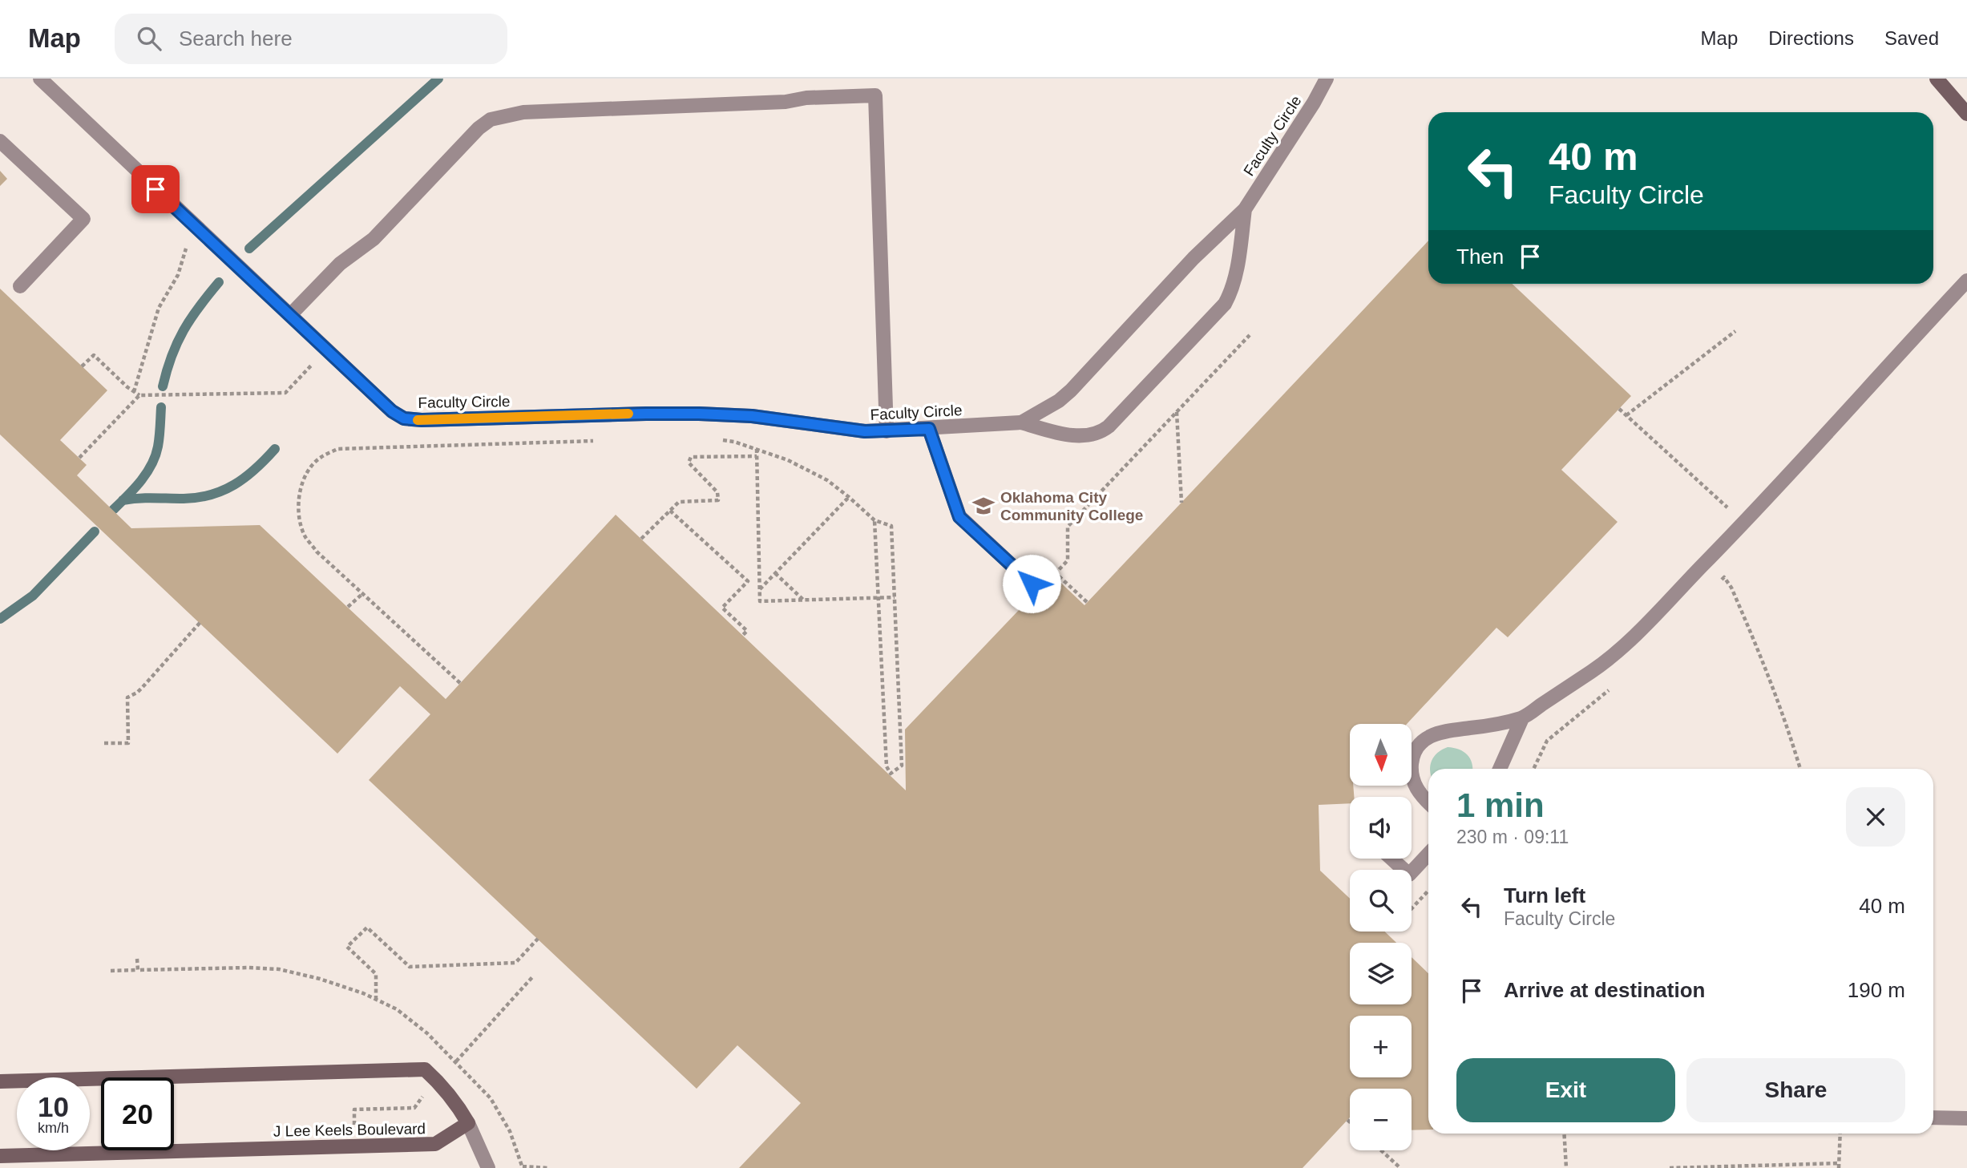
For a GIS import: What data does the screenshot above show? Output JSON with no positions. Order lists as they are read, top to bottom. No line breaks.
{"streets":{"street":["Faculty Circle","J Lee Keels Boulevard"]},"places":{"school or university":["Oklahoma City Community College"]},"north":"bottom","page":{"header":"Map","search":"Search here","nav":["Map","Directions","Saved"],"turn":["40 m","Faculty Circle"],"then":"Then","map_buttons":["+","−"],"heading":["1 min","230 m · 09:11"],"list":[{"name":"Turn left","note":"Faculty Circle","value":"40 m"},{"name":"Arrive at destination","value":"190 m"}],"buttons":["Exit","Share"],"speed":"10 km/h","limit":"20"}}
